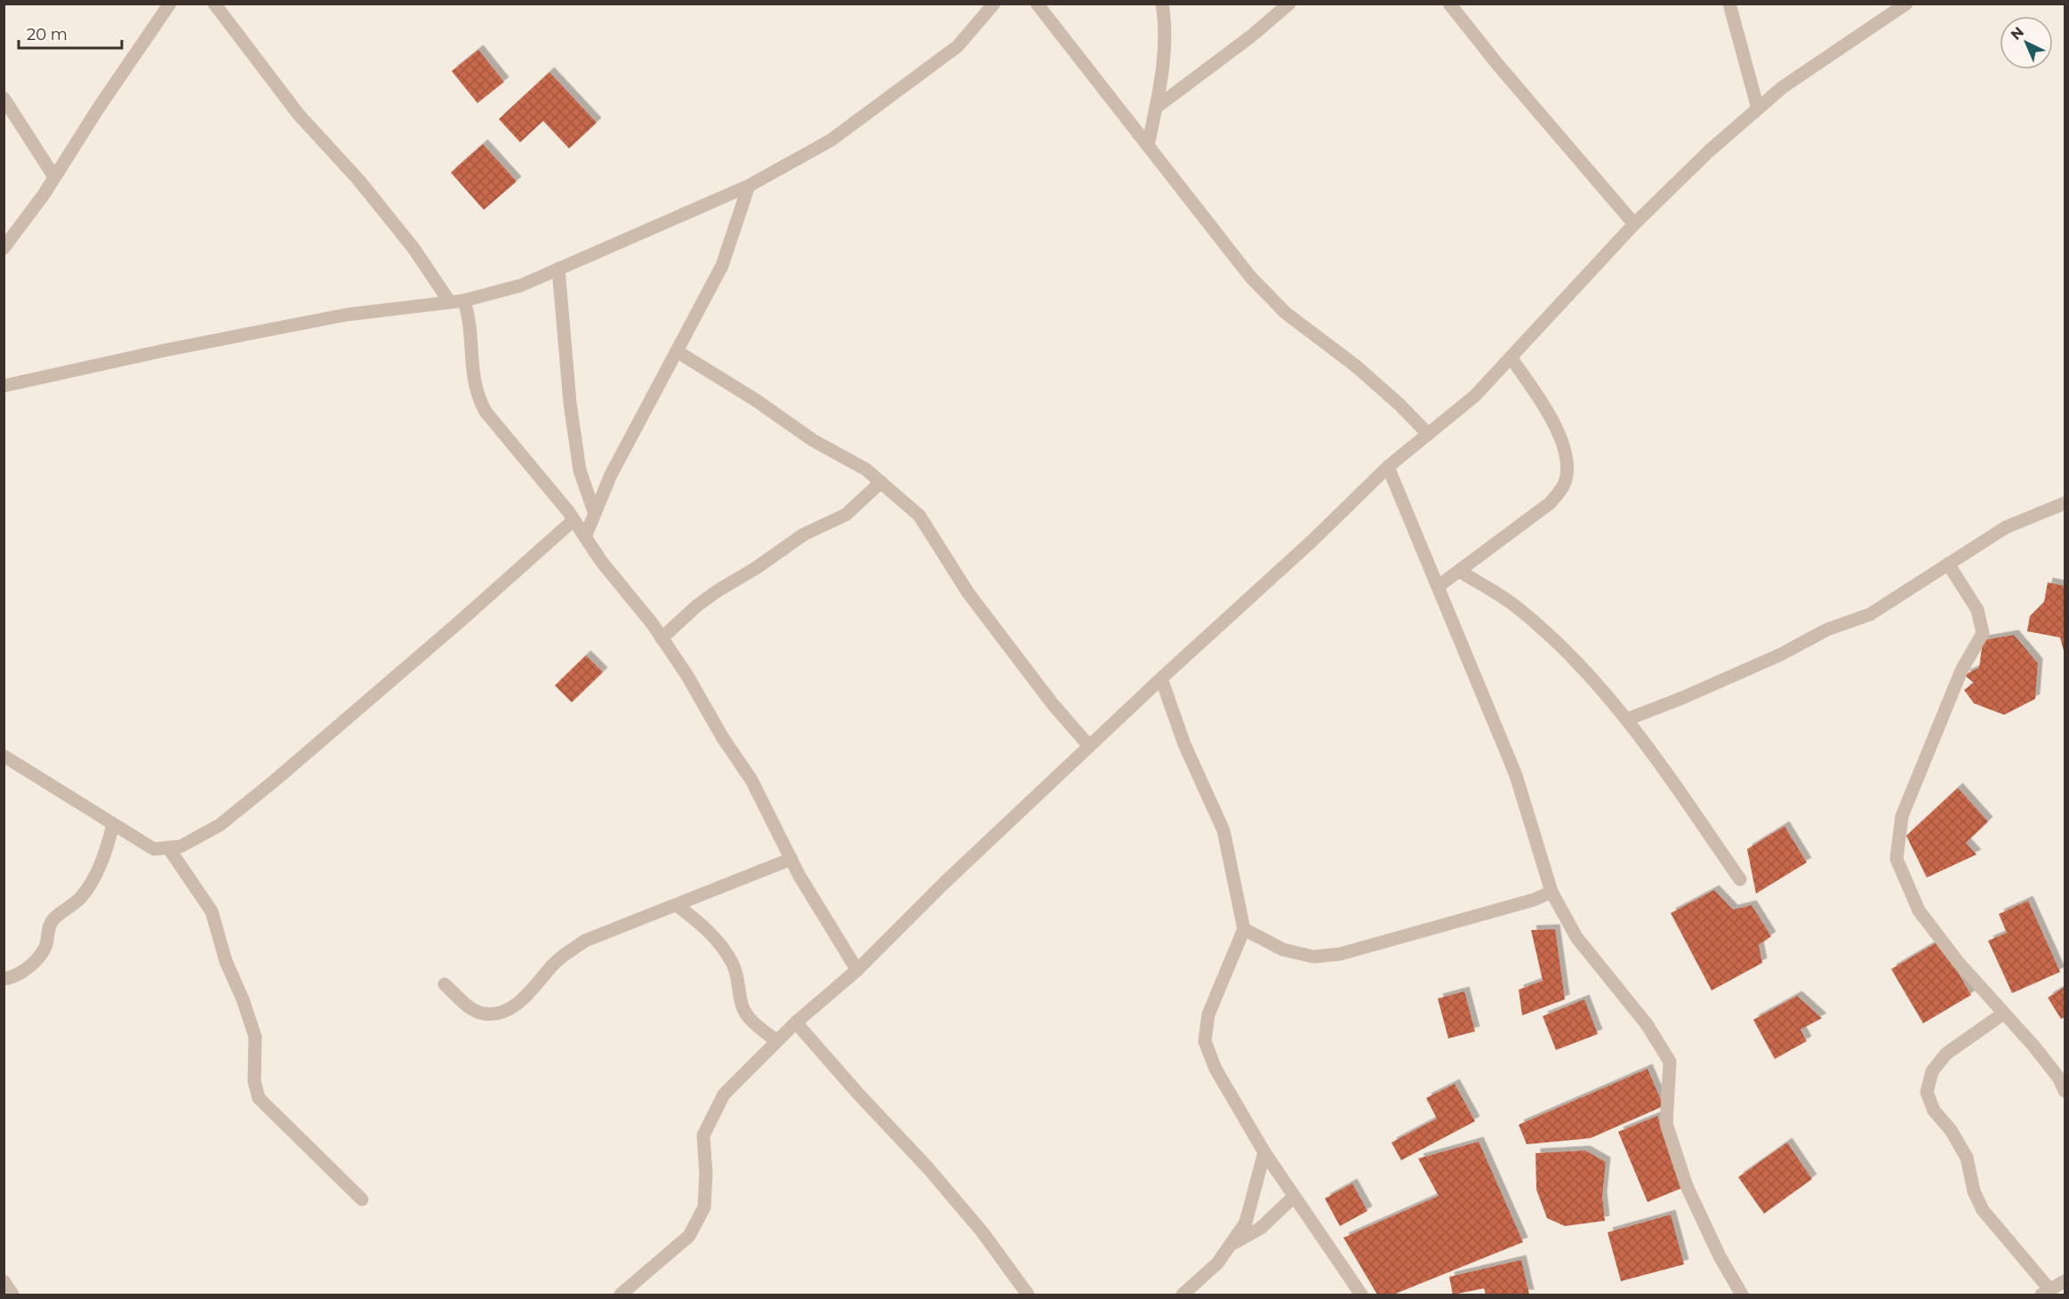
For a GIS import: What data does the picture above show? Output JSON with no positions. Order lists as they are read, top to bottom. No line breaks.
{"scale_bar":"20 m","north":"top left"}
